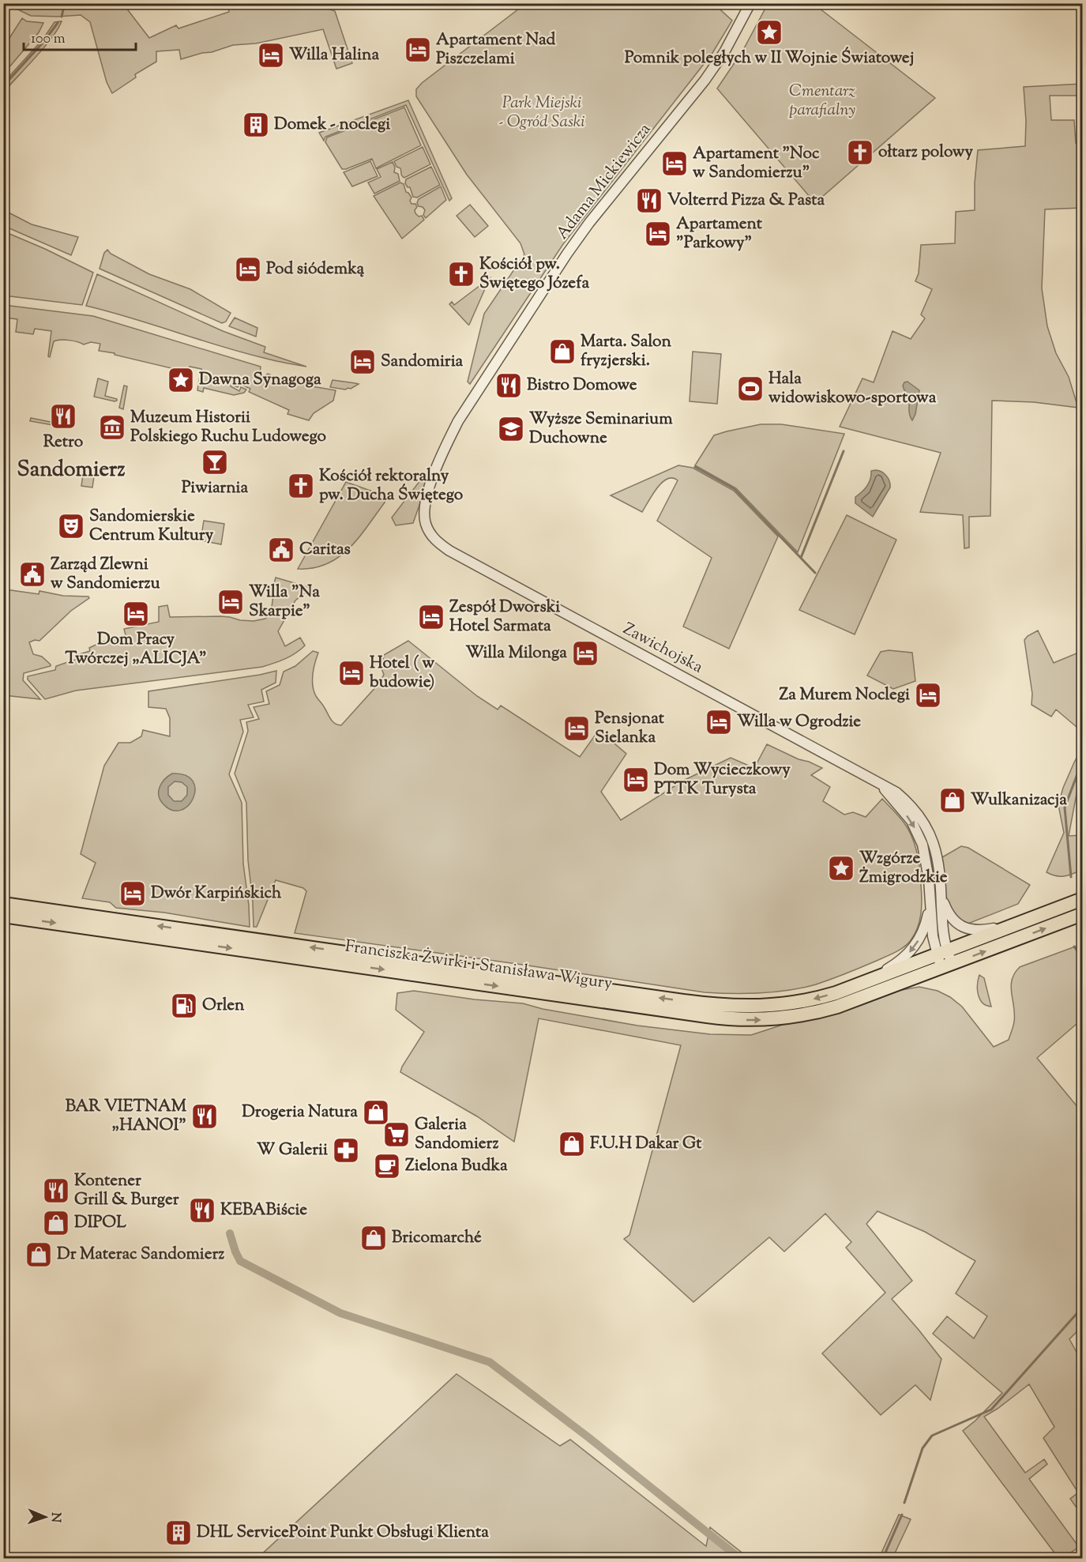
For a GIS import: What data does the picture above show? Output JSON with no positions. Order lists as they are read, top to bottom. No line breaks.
{"streets":{"main road":["Franciszka Żwirki i Stanisława Wigury"],"street":["Adama Mickiewicza","Zawichojska"]},"crossings":[["Adama Mickiewicza","Zawichojska"],["Zawichojska","Franciszka Żwirki i Stanisława Wigury"]],"districts":["Sandomierz"],"parks":["Cmentarz parafialny","Park Miejski - Ogród Saski"],"places":{"place":["Pomnik poległych w II Wojnie Światowej","Dawna Synagoga","Wzgórze Żmigrodzkie"],"hotel":["Apartament Nad Piszczelami","Willa Halina","Apartament \"Noc w Sandomierzu\"","Apartament \"Parkowy\"","Pod siódemką","Sandomiria","Willa \"Na Skarpie\"","Dom Pracy Twórczej „ALICJA\"","Zespół Dworski Hotel Sarmata","Willa Milonga","Hotel ( w budowie)","Za Murem Noclegi","Willa w Ogrodzie","Pensjonat Sielanka","Dom Wycieczkowy PTTK Turysta","Dwór Karpińskich"],"building":["Domek - noclegi","DHL ServicePoint Punkt Obsługi Klienta"],"church":["ołtarz polowy","Kościół pw. Świętego Józefa","Kościół rektoralny pw. Ducha Świętego"],"restaurant":["Volterrd Pizza & Pasta","Bistro Domowe","Retro","BAR VIETNAM „HANOI”","Kontener Grill & Burger","KEBABiście"],"shop":["Marta. Salon fryzjerski.","Wulkanizacja","Drogeria Natura","F.U.H Dakar Gt","DIPOL","Bricomarché","Dr Materac Sandomierz"],"sports":["Hala widowiskowo-sportowa"],"museum":["Muzeum Historii Polskiego Ruchu Ludowego"],"school or university":["Wyższe Seminarium Duchowne"],"bar":["Piwiarnia"],"theatre":["Sandomierskie Centrum Kultury"],"public building":["Caritas","Zarząd Zlewni w Sandomierzu"],"fuel station":["Orlen"],"supermarket":["Galeria Sandomierz"],"pharmacy":["W Galerii"],"cafe":["Zielona Budka"]},"scale_bar":"100 m","north":"right"}
